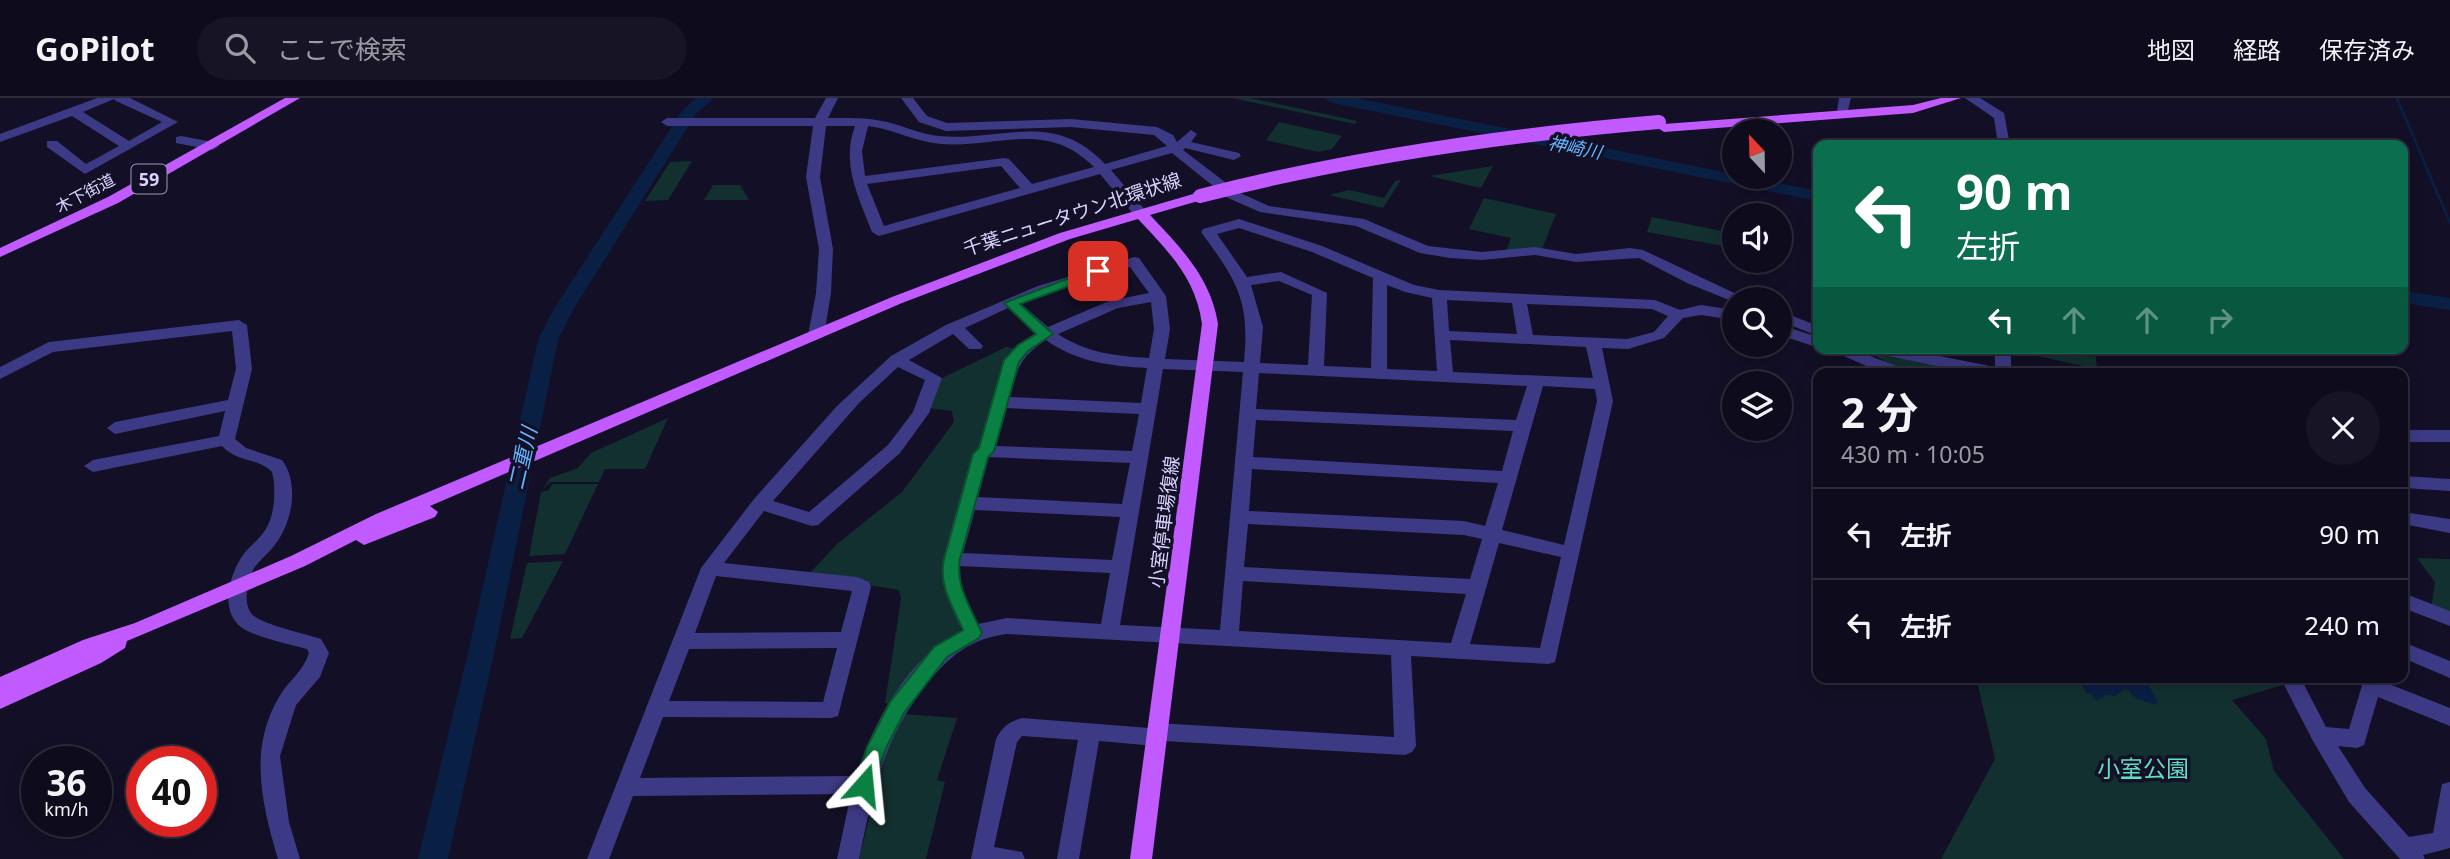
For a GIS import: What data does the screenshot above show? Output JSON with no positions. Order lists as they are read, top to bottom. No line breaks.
{"streets":{"main road":["59","木下街道","千葉ニュータウン北環状線","小室停車場復線"]},"crossings":[["千葉ニュータウン北環状線","小室停車場復線"]],"water":["神崎川","二重川"],"parks":["小室公園"],"north":"top","page":{"header":"GoPilot","search":"ここで検索","nav":["地図","経路","保存済み"],"turn":["90 m","左折"],"heading":["2 分","430 m · 10:05"],"list":[{"name":"左折","value":"90 m"},{"name":"左折","value":"240 m"}],"speed":"36 km/h","limit":"40"}}
